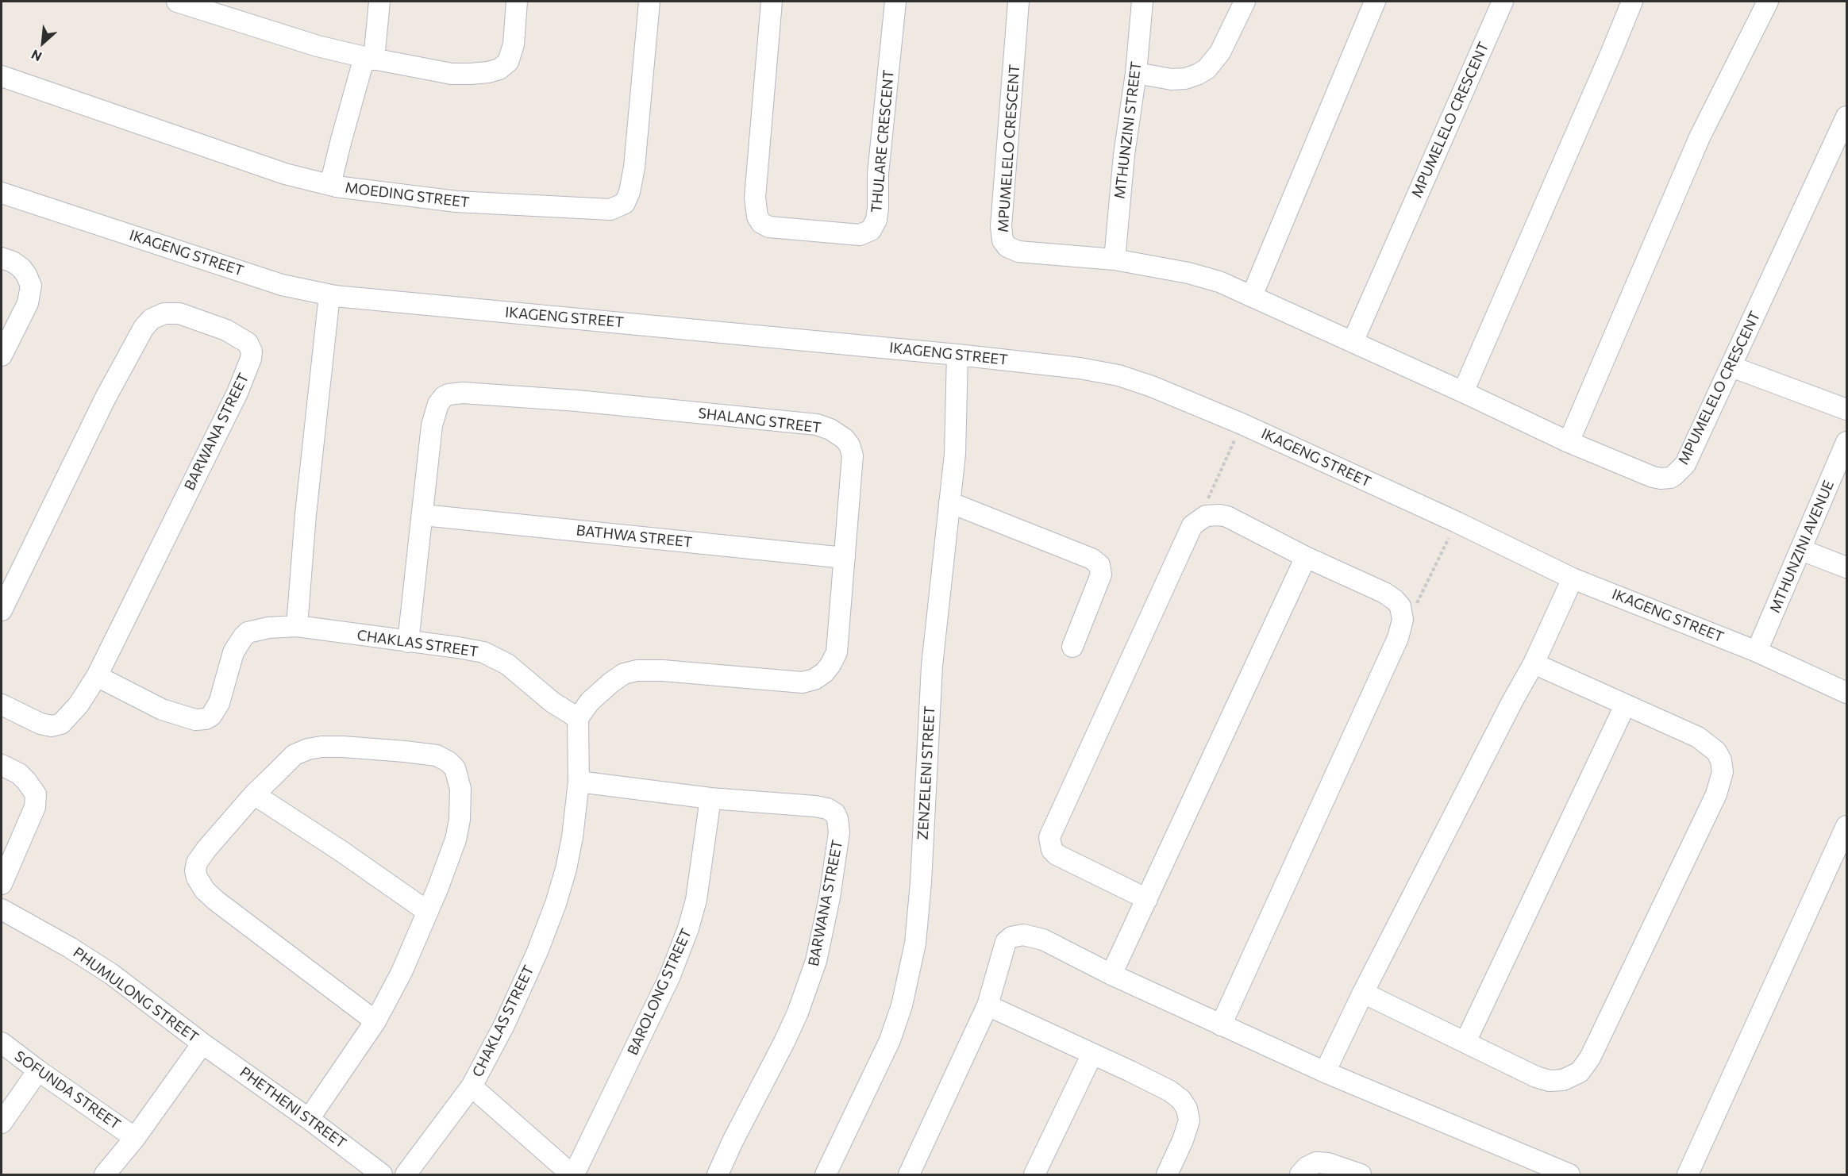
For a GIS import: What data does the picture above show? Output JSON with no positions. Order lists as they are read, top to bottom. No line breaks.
{"streets":{"street":["MPUMELELO CRESCENT","MTHUNZINI STREET","THULARE CRESCENT","MOEDING STREET","IKAGENG STREET","SHALANG STREET","BARWANA STREET","BATHWA STREET","MTHUNZINI AVENUE","CHAKLAS STREET","ZENZELENI STREET","BAROLONG STREET","PHUMULONG STREET","SOFUNDA STREET","PHETHENI STREET"]},"crossings":[["MPUMELELO CRESCENT","MTHUNZINI STREET"],["IKAGENG STREET","MTHUNZINI AVENUE"],["IKAGENG STREET","ZENZELENI STREET"],["SHALANG STREET","BATHWA STREET"],["SHALANG STREET","CHAKLAS STREET"],["BARWANA STREET","CHAKLAS STREET"],["BARWANA STREET","BAROLONG STREET"],["PHUMULONG STREET","SOFUNDA STREET"],["PHUMULONG STREET","PHETHENI STREET"]],"north":"bottom left"}
